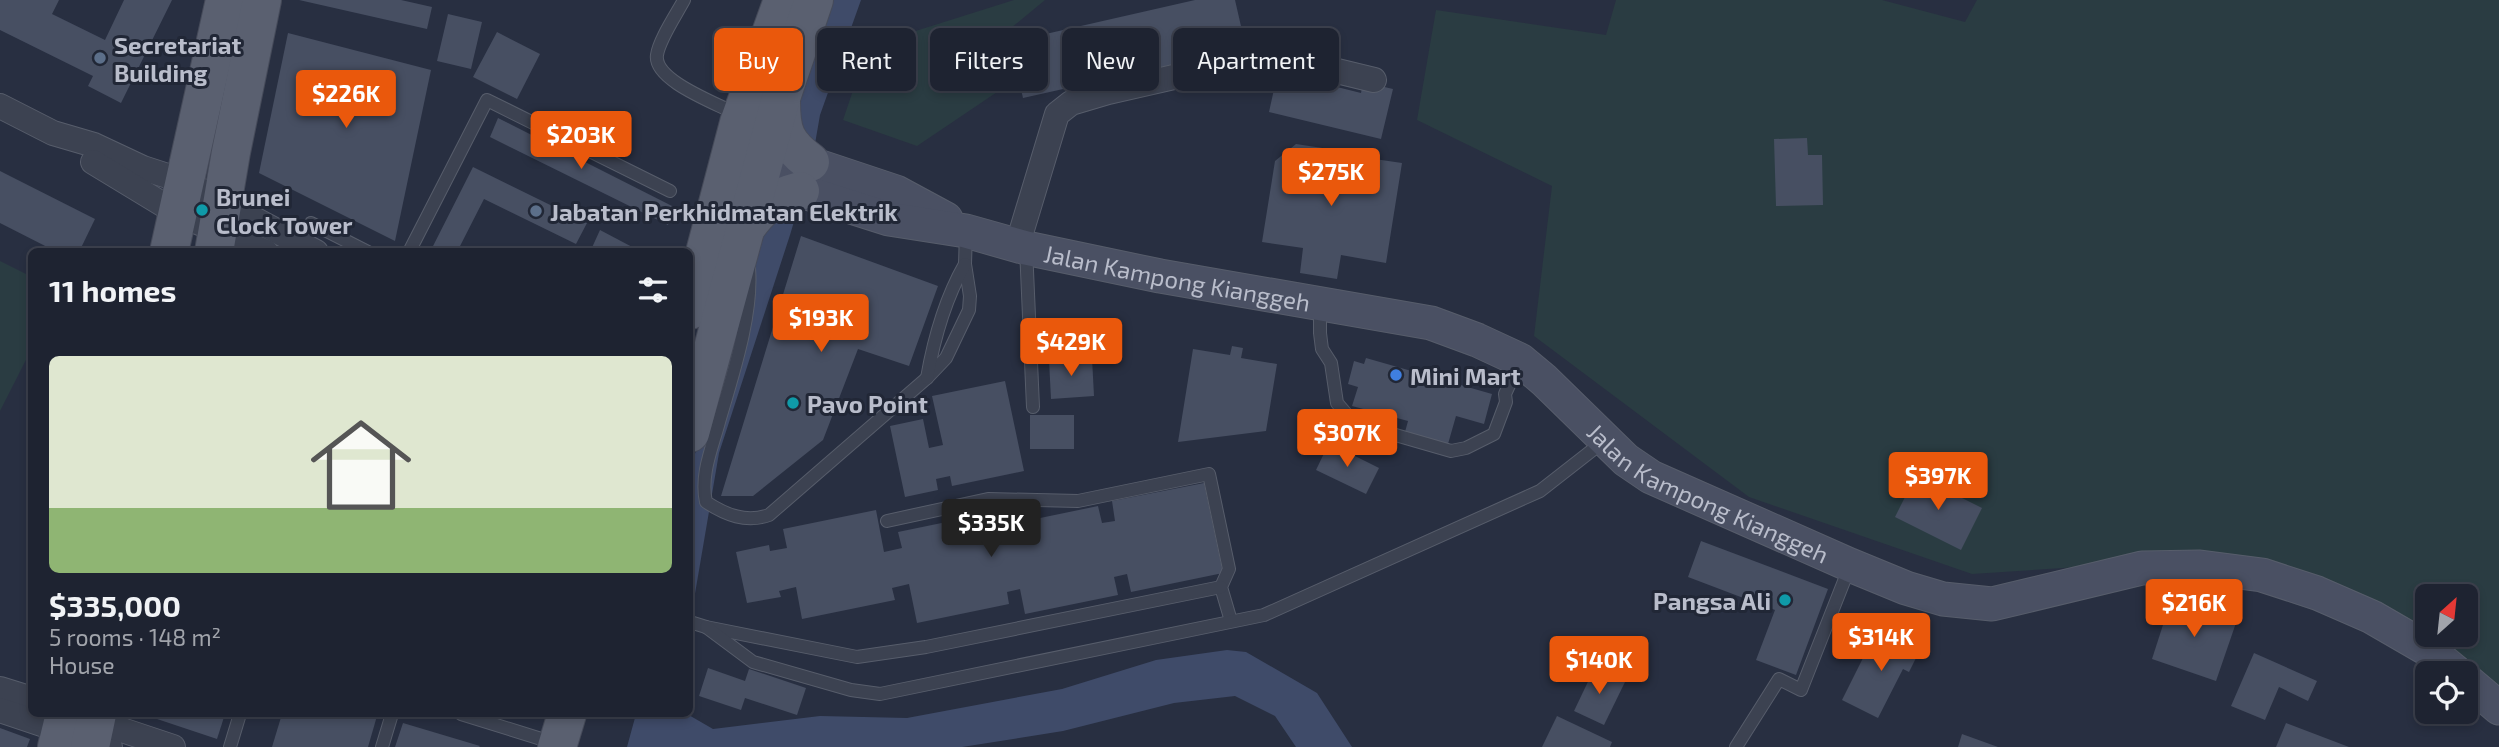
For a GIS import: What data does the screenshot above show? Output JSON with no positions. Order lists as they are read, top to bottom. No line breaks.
{"streets":{"main road":["Jalan Kampong Kianggeh"]},"places":["Secretariat Building","Brunei Clock Tower","Jabatan Perkhidmatan Elektrik","Mini Mart","Pavo Point","Pangsa Ali"],"north":"top right","page":{"chip":["Buy","Rent","Filters","New","Apartment"],"price":["$226K","$203K","$275K","$193K","$429K","$307K","$397K","$335K","$216K","$314K","$140K"],"heading":"11 homes","list":[{"name":"$335,000","note":"5 rooms · 148 m² · House"}]}}
